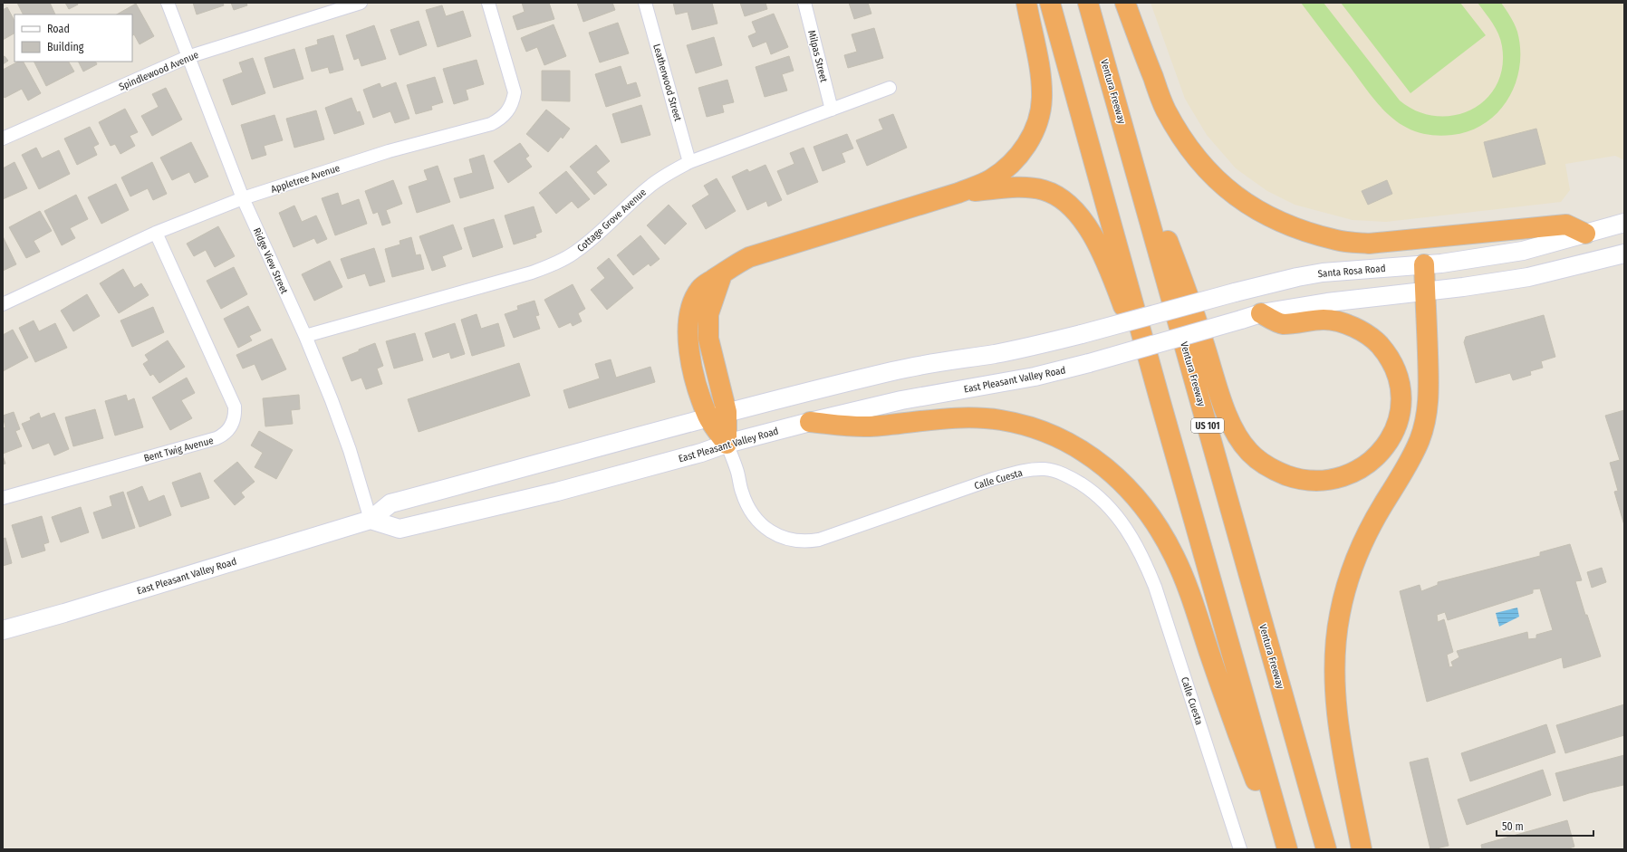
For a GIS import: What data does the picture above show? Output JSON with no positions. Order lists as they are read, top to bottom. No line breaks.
{"streets":{"highway":["Ventura Freeway","US 101"],"main road":["Santa Rosa Road","East Pleasant Valley Road"],"street":["Milpas Street","Spindlewood Avenue","Leatherwood Street","Appletree Avenue","Cottage Grove Avenue","Ridge View Street","Bent Twig Avenue","Calle Cuesta"]},"crossings":[["Milpas Street","Cottage Grove Avenue"],["Spindlewood Avenue","Ridge View Street"],["Leatherwood Street","Cottage Grove Avenue"],["Appletree Avenue","Ridge View Street"],["Appletree Avenue","Bent Twig Avenue"],["Cottage Grove Avenue","Ridge View Street"],["Ridge View Street","East Pleasant Valley Road"],["Santa Rosa Road","East Pleasant Valley Road"],["East Pleasant Valley Road","Calle Cuesta"]],"legend":["Road","Building"],"scale_bar":"50 m"}
